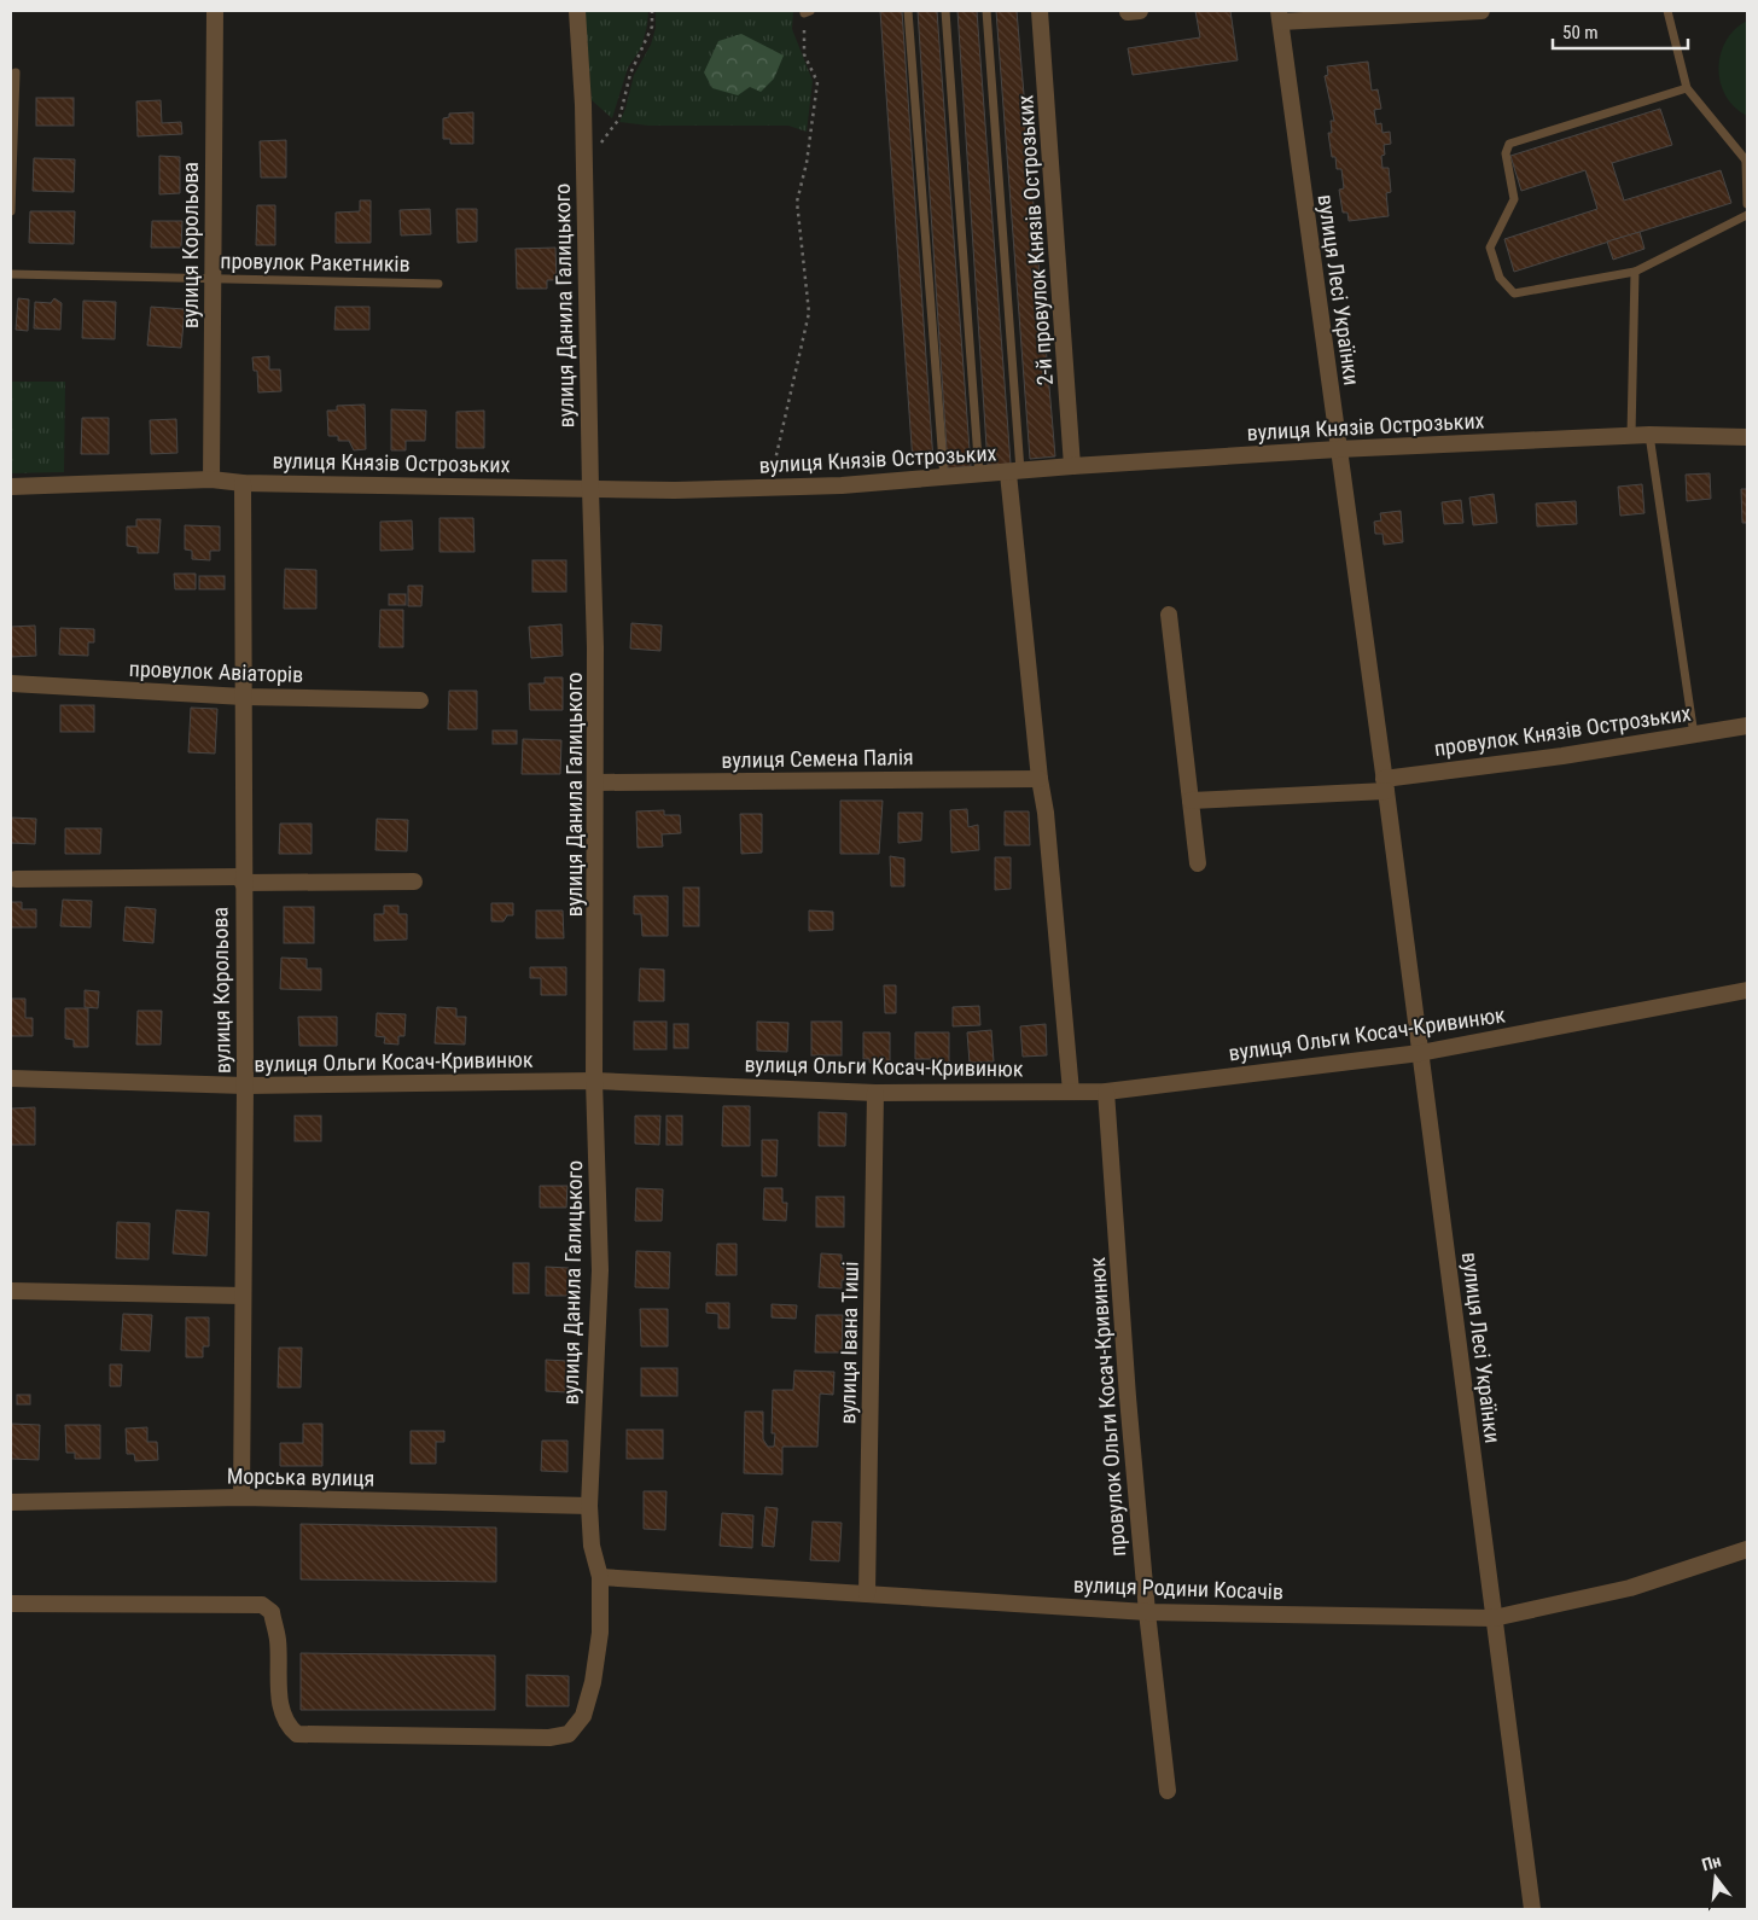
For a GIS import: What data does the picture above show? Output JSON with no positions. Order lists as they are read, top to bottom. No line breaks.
{"streets":{"street":["2-й провулок Князів Острозьких","вулиця Корольова","вулиця Лесі Українки","вулиця Данила Галицького","вулиця Князів Острозьких","провулок Авіаторів","провулок Князів Острозьких","вулиця Семена Палія","вулиця Ольги Косач-Кривинюк","вулиця Івана Тиші","провулок Ольги Косач-Кривинюк","Морська вулиця","вулиця Родини Косачів"],"lane":["провулок Ракетників"]},"crossings":[["2-й провулок Князів Острозьких","вулиця Князів Острозьких"],["вулиця Корольова","провулок Ракетників"],["вулиця Корольова","вулиця Князів Острозьких"],["вулиця Корольова","провулок Авіаторів"],["вулиця Корольова","вулиця Ольги Косач-Кривинюк"],["вулиця Корольова","Морська вулиця"],["вулиця Лесі Українки","вулиця Князів Острозьких"],["вулиця Лесі Українки","провулок Князів Острозьких"],["вулиця Лесі Українки","вулиця Ольги Косач-Кривинюк"],["вулиця Лесі Українки","вулиця Родини Косачів"],["вулиця Данила Галицького","вулиця Князів Острозьких"],["вулиця Данила Галицького","вулиця Семена Палія"],["вулиця Данила Галицького","вулиця Ольги Косач-Кривинюк"],["вулиця Данила Галицького","Морська вулиця"],["вулиця Данила Галицького","вулиця Родини Косачів"],["вулиця Ольги Косач-Кривинюк","вулиця Івана Тиші"],["вулиця Ольги Косач-Кривинюк","провулок Ольги Косач-Кривинюк"],["вулиця Івана Тиші","вулиця Родини Косачів"],["провулок Ольги Косач-Кривинюк","вулиця Родини Косачів"]],"scale_bar":"50 m","north":"top"}
